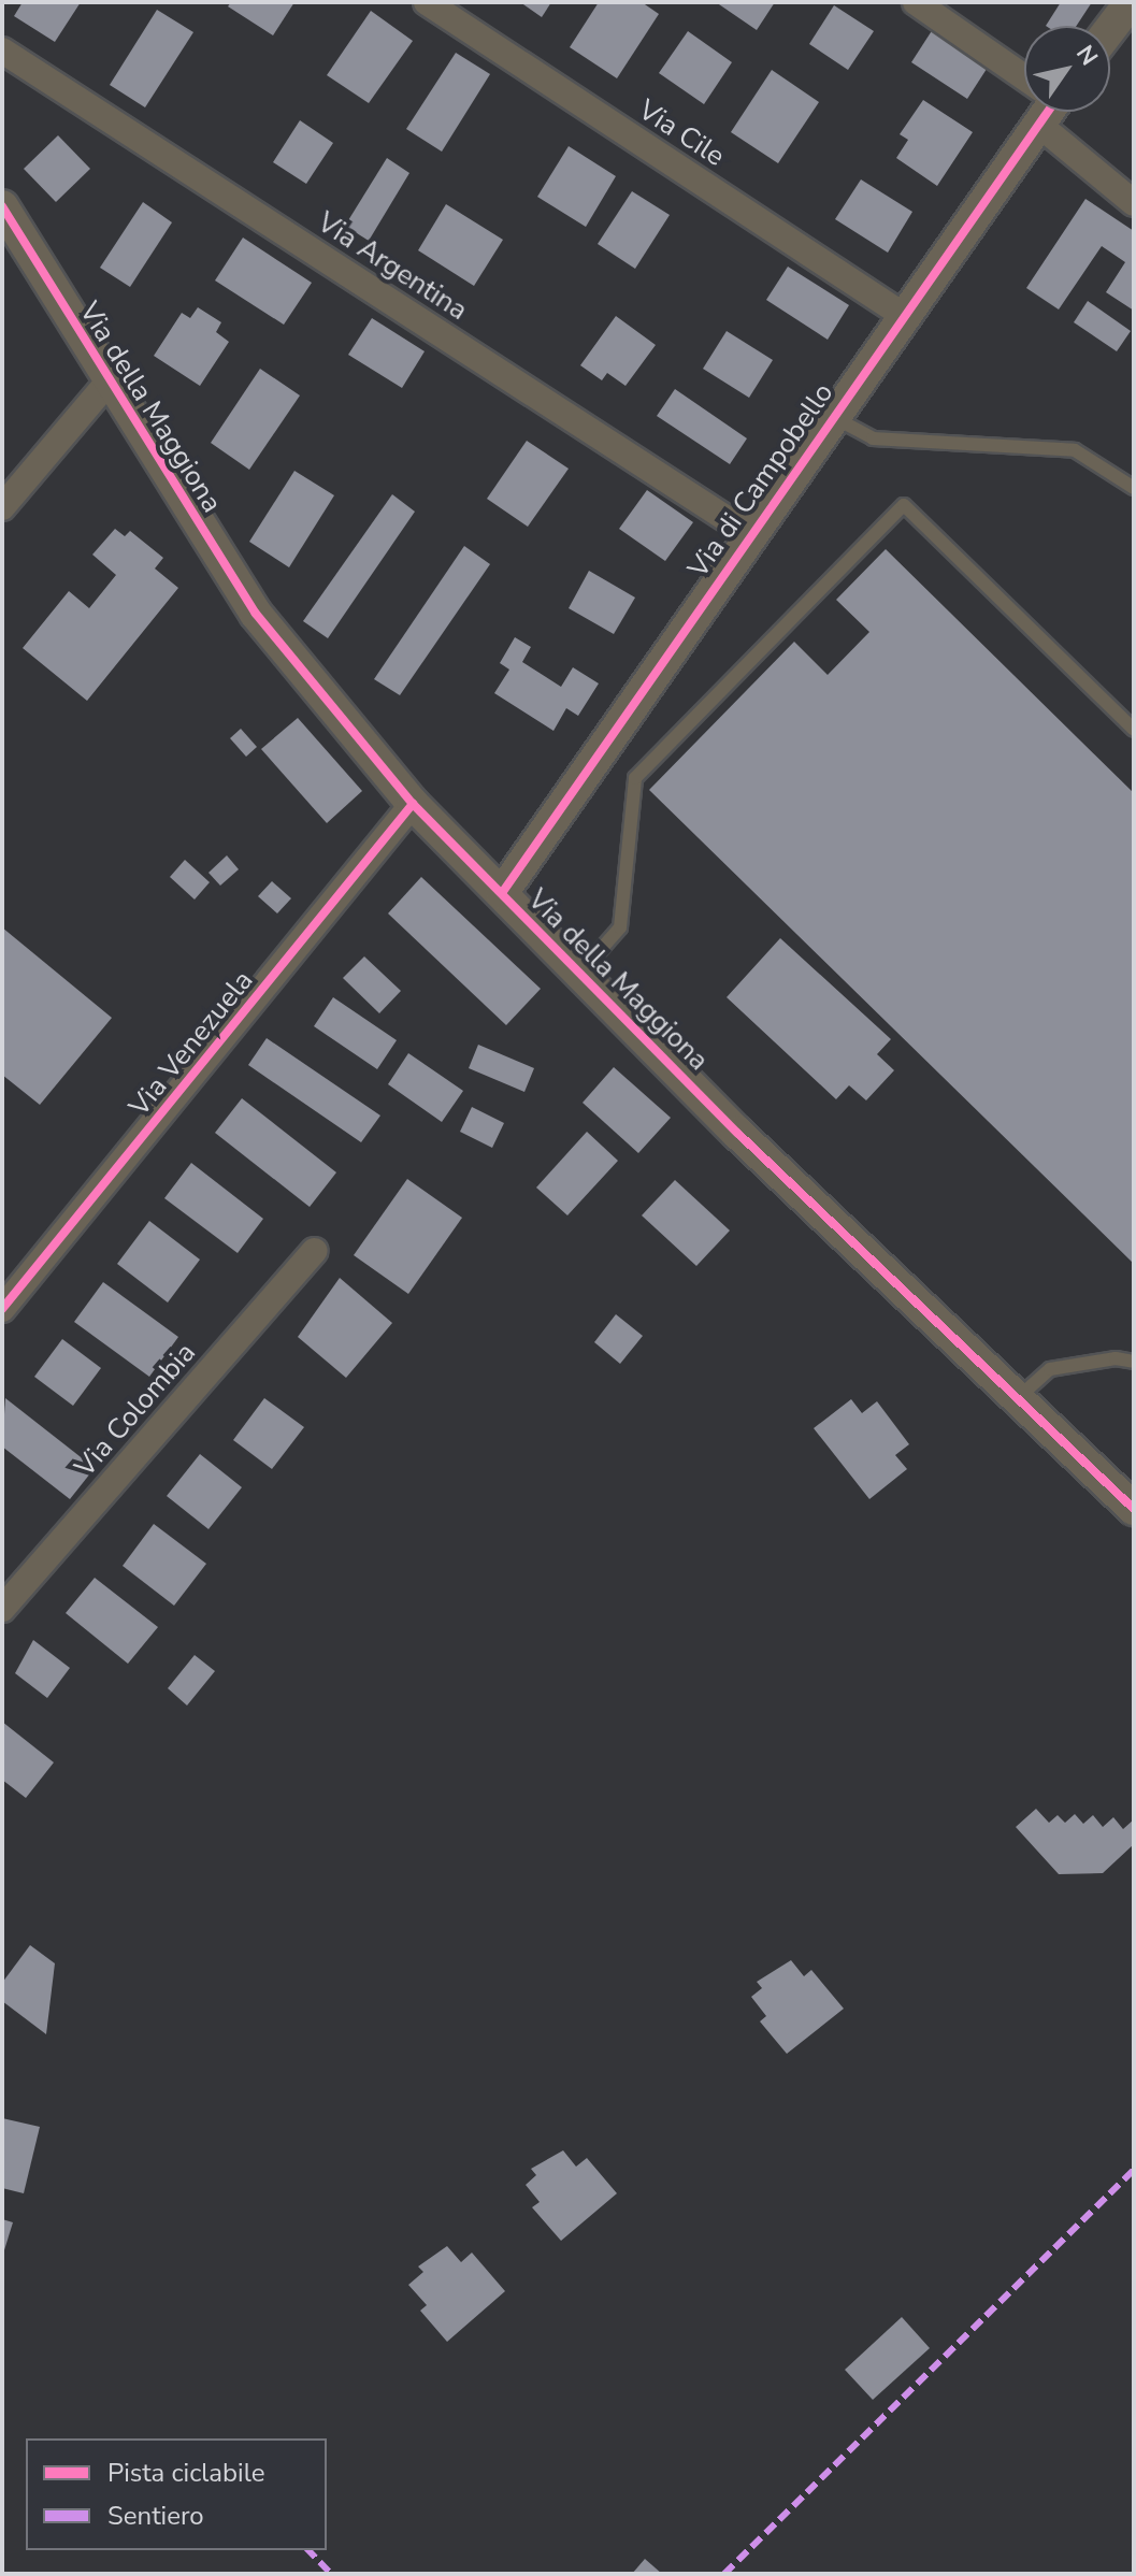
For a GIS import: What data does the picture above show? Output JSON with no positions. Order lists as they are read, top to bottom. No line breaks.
{"streets":{"street":["Via Cile","Via Argentina","Via della Maggiona","Via di Campobello","Via Venezuela","Via Colombia"]},"crossings":[["Via Cile","Via di Campobello"],["Via Argentina","Via di Campobello"],["Via della Maggiona","Via di Campobello"],["Via della Maggiona","Via Venezuela"]],"legend":["Pista ciclabile","Sentiero"],"north":"top right"}
